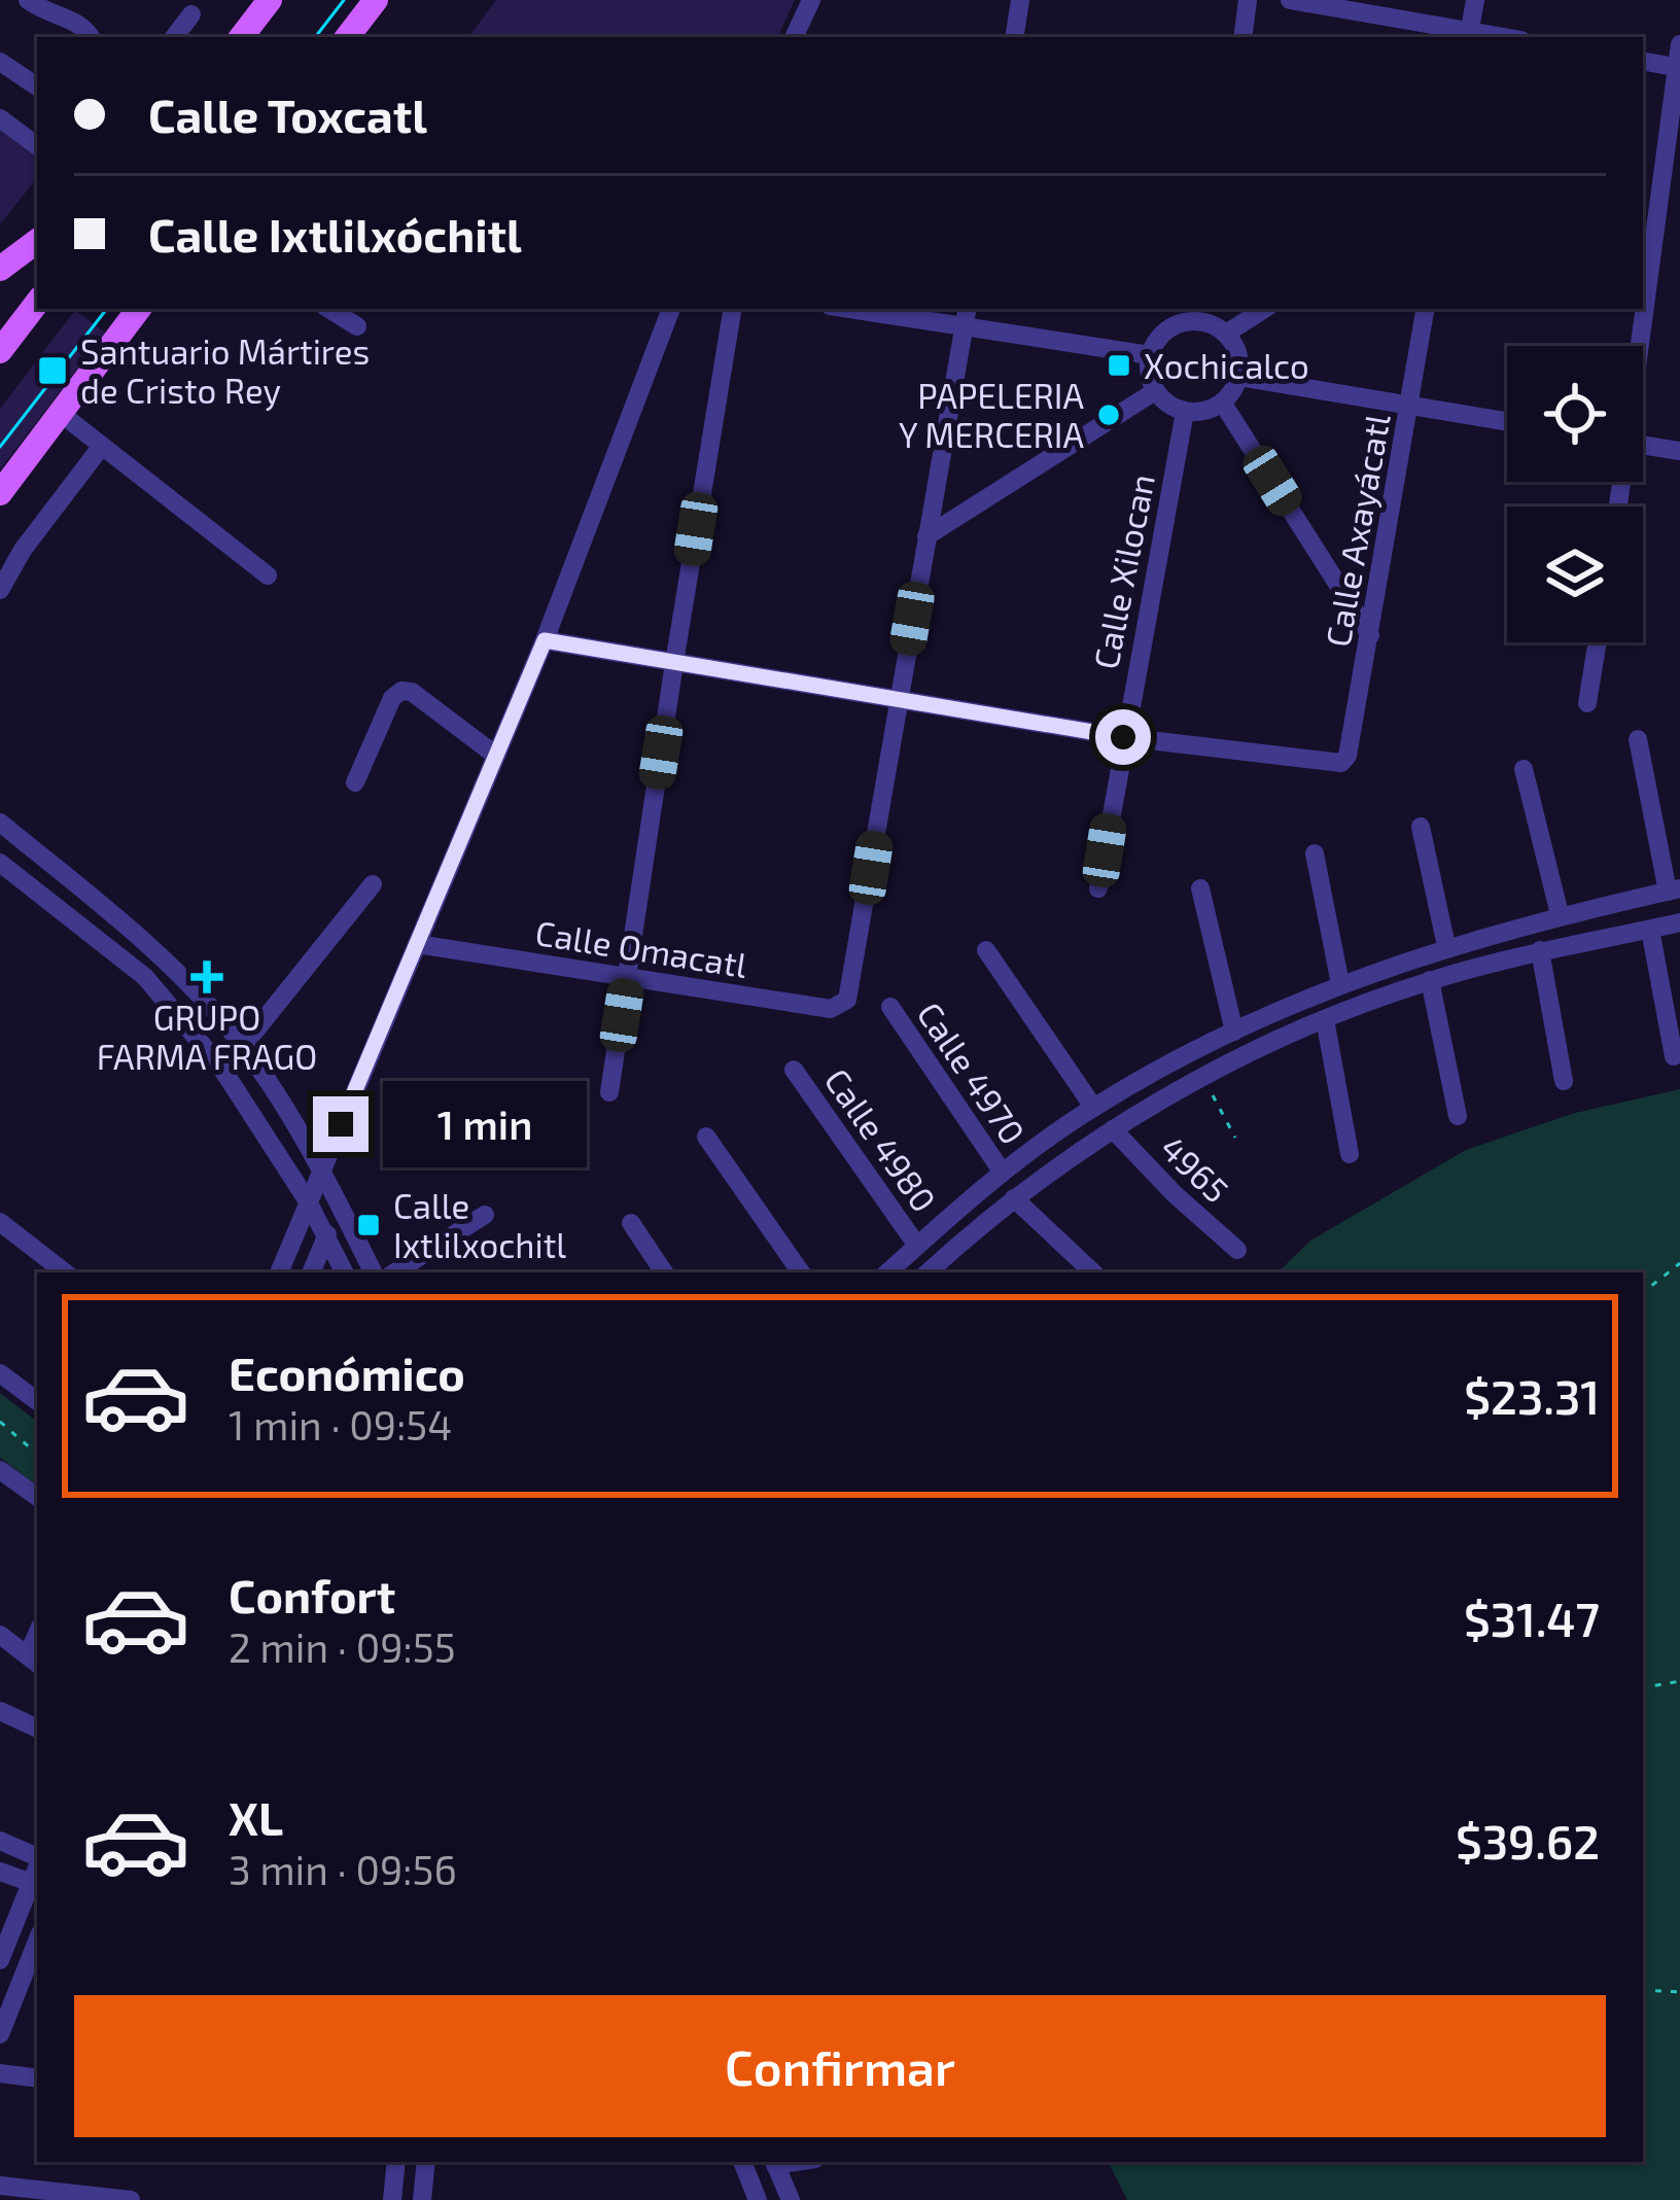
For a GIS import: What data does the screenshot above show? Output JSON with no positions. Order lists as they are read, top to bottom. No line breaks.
{"streets":{"street":["Calle Axayácatl","Calle Xilocan","Calle Omacatl","Calle 4970","Calle 4980","4965"]},"crossings":[["Calle Axayácatl","Calle Xilocan"]],"places":{"transit":["Xochicalco","Santuario Mártires de Cristo Rey","Calle Ixtlilxochitl"],"other":["PAPELERIA Y MERCERIA"],"health":["GRUPO FARMA FRAGO"]},"page":{"banner":["Calle Toxcatl","Calle Ixtlilxóchitl"],"bubble":"1 min","list":[{"name":"Económico","note":"1 min · 09:54","value":"$23.31"},{"name":"Confort","note":"2 min · 09:55","value":"$31.47"},{"name":"XL","note":"3 min · 09:56","value":"$39.62"}],"buttons":"Confirmar"}}
